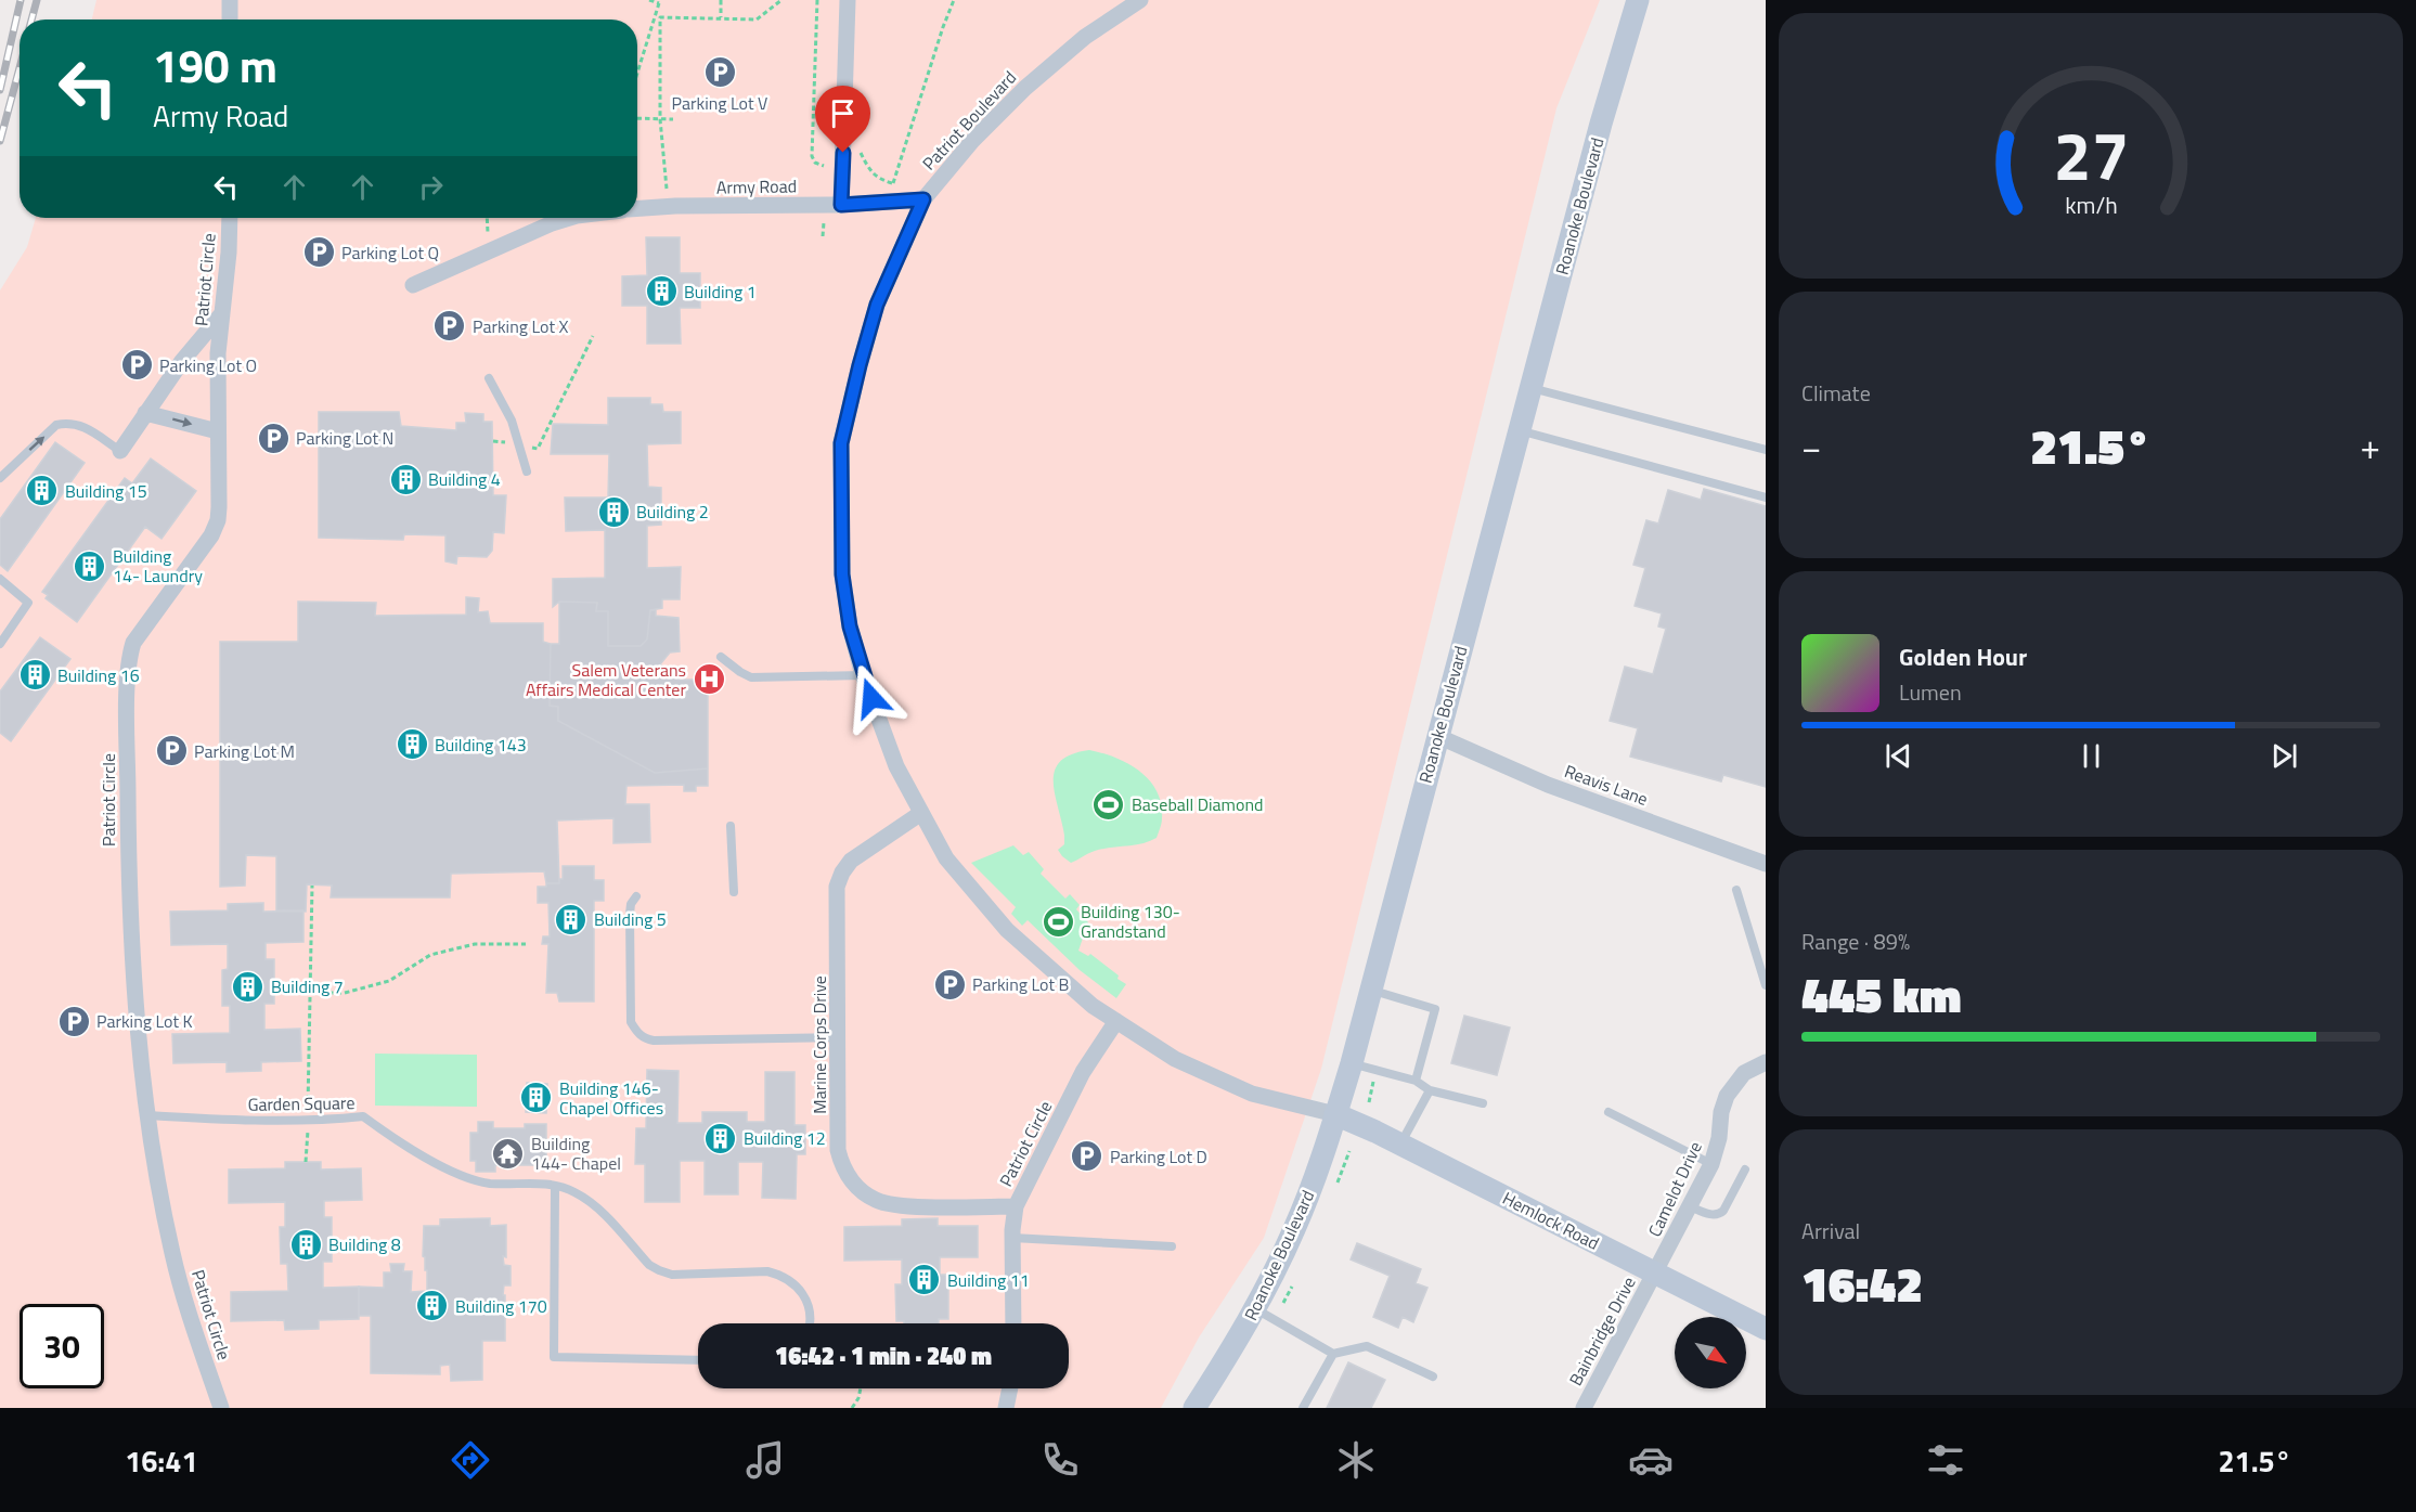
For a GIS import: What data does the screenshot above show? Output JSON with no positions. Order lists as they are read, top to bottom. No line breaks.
{"streets":{"main road":["Roanoke Boulevard","Hemlock Road"],"street":["Patriot Boulevard","Army Road","Patriot Circle","Reavis Lane","Marine Corps Drive","Camelot Drive","Bainbridge Drive"],"lane":["Garden Square"]},"crossings":[["Patriot Boulevard","Army Road"],["Patriot Boulevard","Roanoke Boulevard"],["Patriot Boulevard","Patriot Circle"],["Patriot Boulevard","Marine Corps Drive"],["Patriot Boulevard","Hemlock Road"],["Roanoke Boulevard","Reavis Lane"],["Roanoke Boulevard","Hemlock Road"],["Patriot Circle","Marine Corps Drive"],["Patriot Circle","Garden Square"],["Camelot Drive","Hemlock Road"],["Camelot Drive","Bainbridge Drive"],["Hemlock Road","Bainbridge Drive"]],"places":{"parking":["Parking Lot V","Parking Lot Q","Parking Lot X","Parking Lot O","Parking Lot N","Parking Lot M","Parking Lot B","Parking Lot K","Parking Lot D"],"building":["Building 1","Building 4","Building 15","Building 2","Building 14- Laundry","Building 16","Building 143","Building 5","Building 7","Building 146- Chapel Offices","Building 12","Building 8","Building 11","Building 170"],"hospital":["Salem Veterans Affairs Medical Center"],"sports":["Baseball Diamond","Building 130- Grandstand"],"temple":["Building 144- Chapel"]},"north":"bottom right","page":{"turn":["190 m","Army Road"],"tile":["Climate",["Range · 89%","445 km"],["Arrival","16:42"]],"heat":["−","21.5°","+"],"song":["Golden Hour","Lumen"],"limit":"30","trip":"16:42 · 1 min · 240 m","tabs":["16:41","21.5°"],"gauge":["27","km/h"]}}
